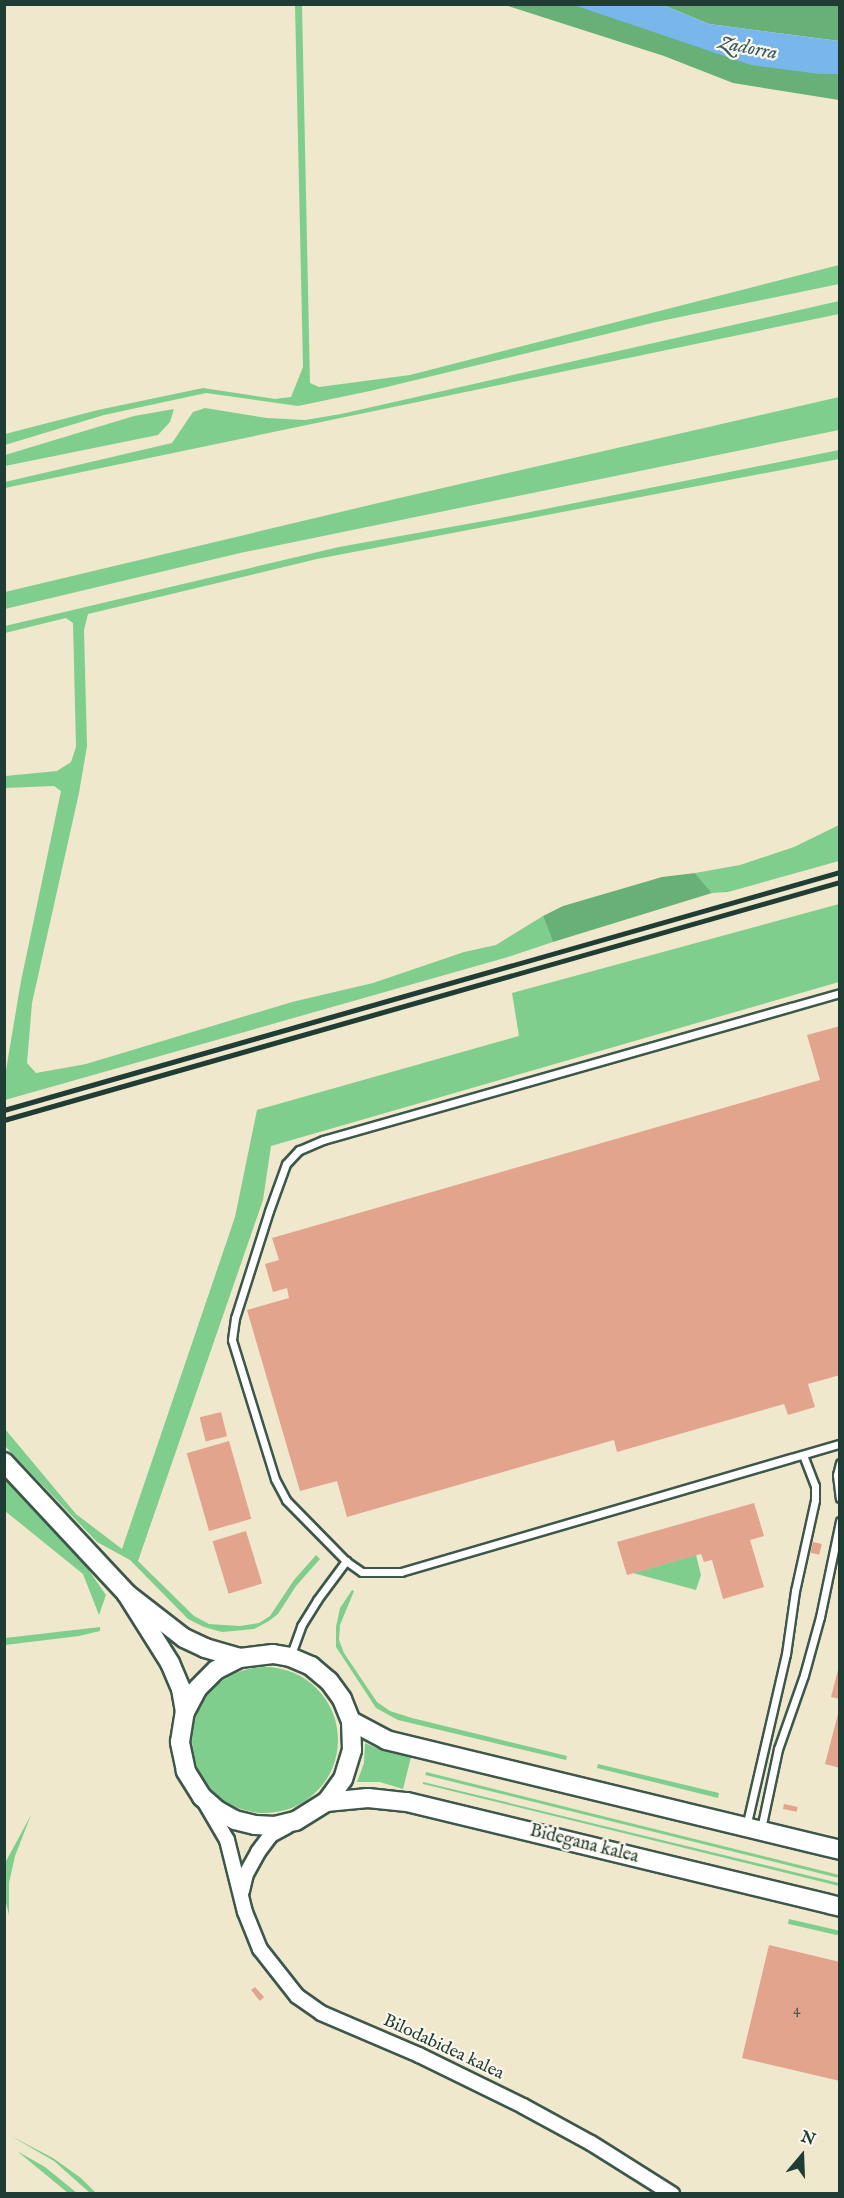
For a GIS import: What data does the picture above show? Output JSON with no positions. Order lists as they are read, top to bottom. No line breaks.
{"streets":{"street":["Bidegana kalea","Bilodabidea kalea"]},"crossings":[["Bidegana kalea","Bilodabidea kalea"]],"water":["Zadorra"],"house_numbers":["4"],"north":"top"}
